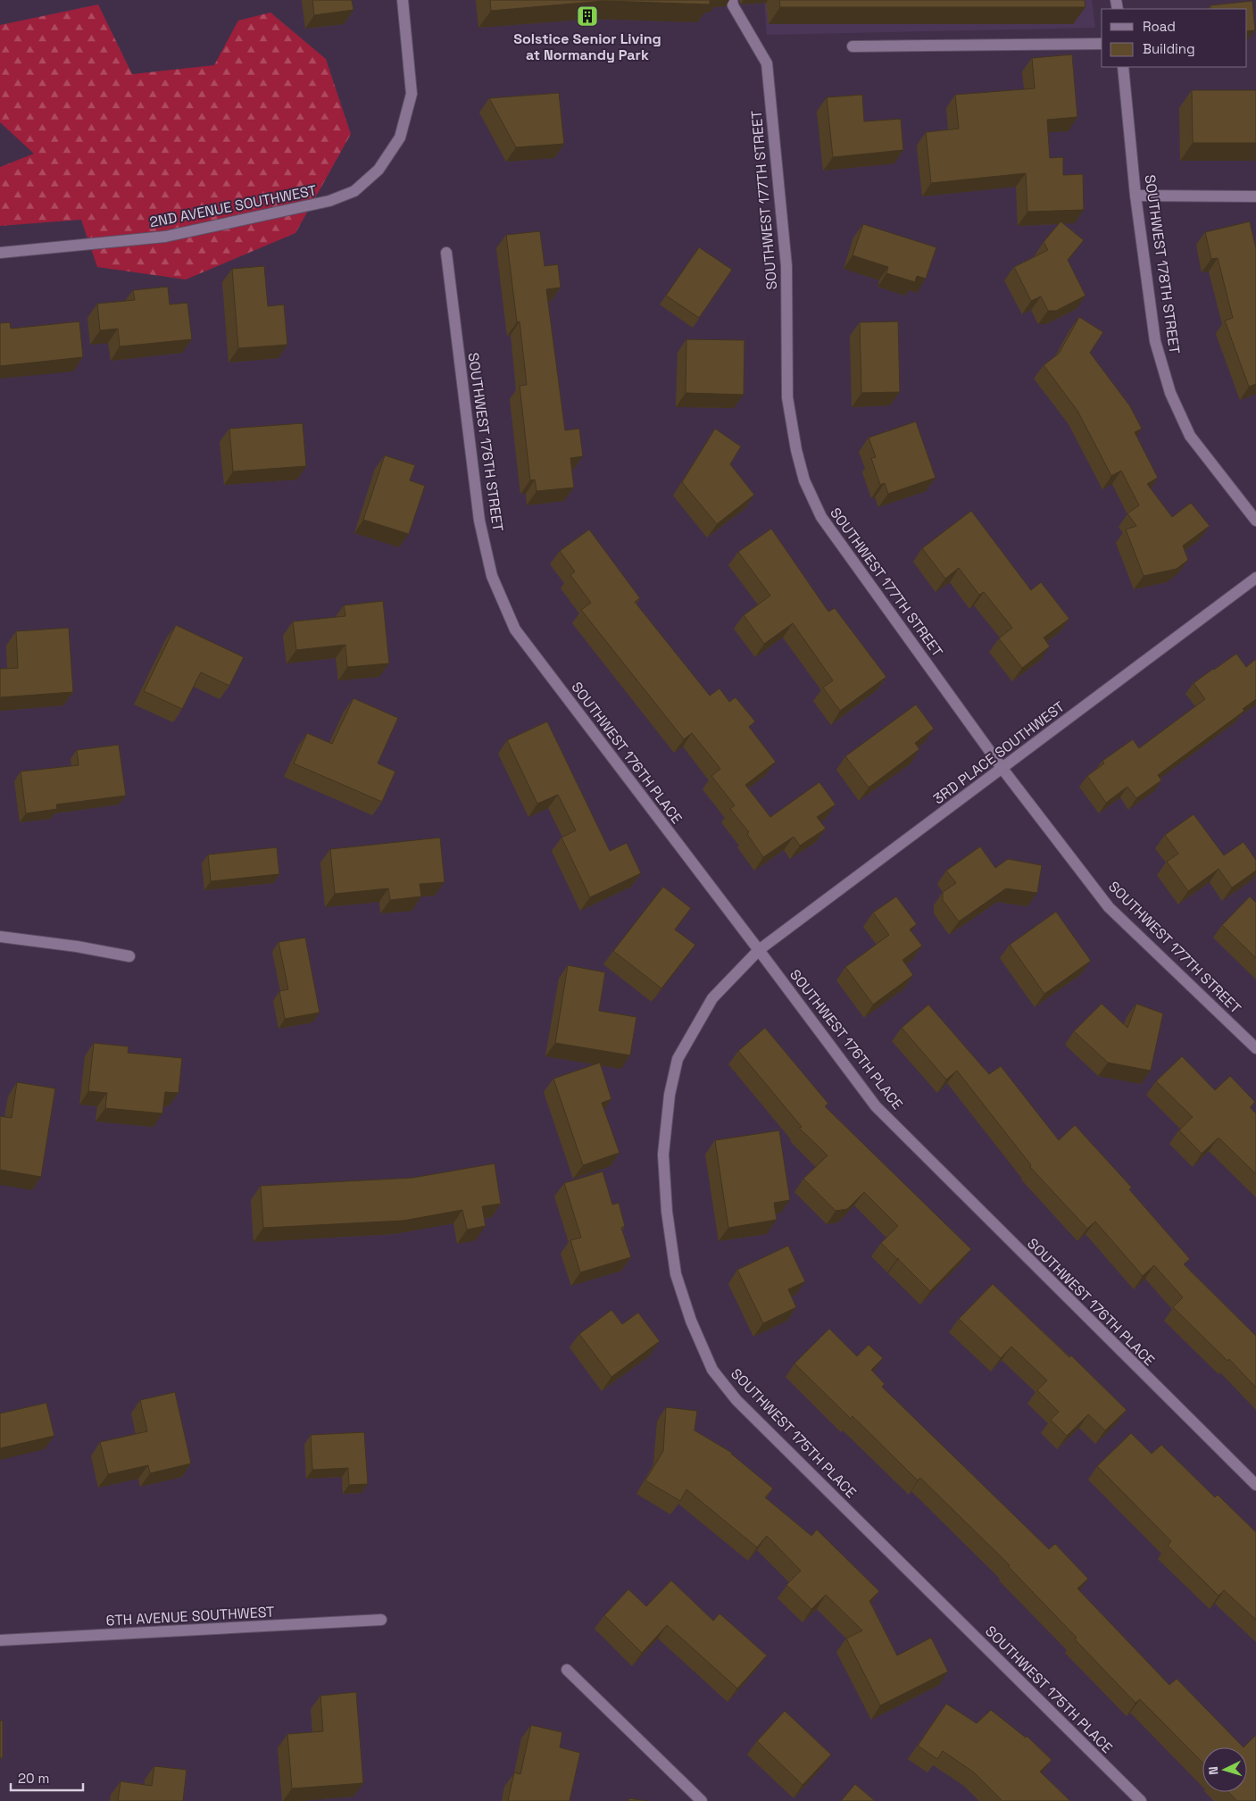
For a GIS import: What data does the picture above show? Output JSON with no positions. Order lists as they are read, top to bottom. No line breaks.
{"streets":{"street":["SOUTHWEST 177TH STREET","2ND AVENUE SOUTHWEST","SOUTHWEST 178TH STREET","SOUTHWEST 176TH STREET","SOUTHWEST 176TH PLACE","3RD PLACE SOUTHWEST","SOUTHWEST 175TH PLACE","6TH AVENUE SOUTHWEST"]},"crossings":[["SOUTHWEST 177TH STREET","3RD PLACE SOUTHWEST"],["SOUTHWEST 176TH STREET","SOUTHWEST 176TH PLACE"],["SOUTHWEST 176TH PLACE","3RD PLACE SOUTHWEST"],["SOUTHWEST 176TH PLACE","SOUTHWEST 175TH PLACE"],["3RD PLACE SOUTHWEST","SOUTHWEST 175TH PLACE"]],"places":{"building":["Solstice Senior Living at Normandy Park"]},"legend":["Road","Building"],"scale_bar":"20 m","north":"left"}
